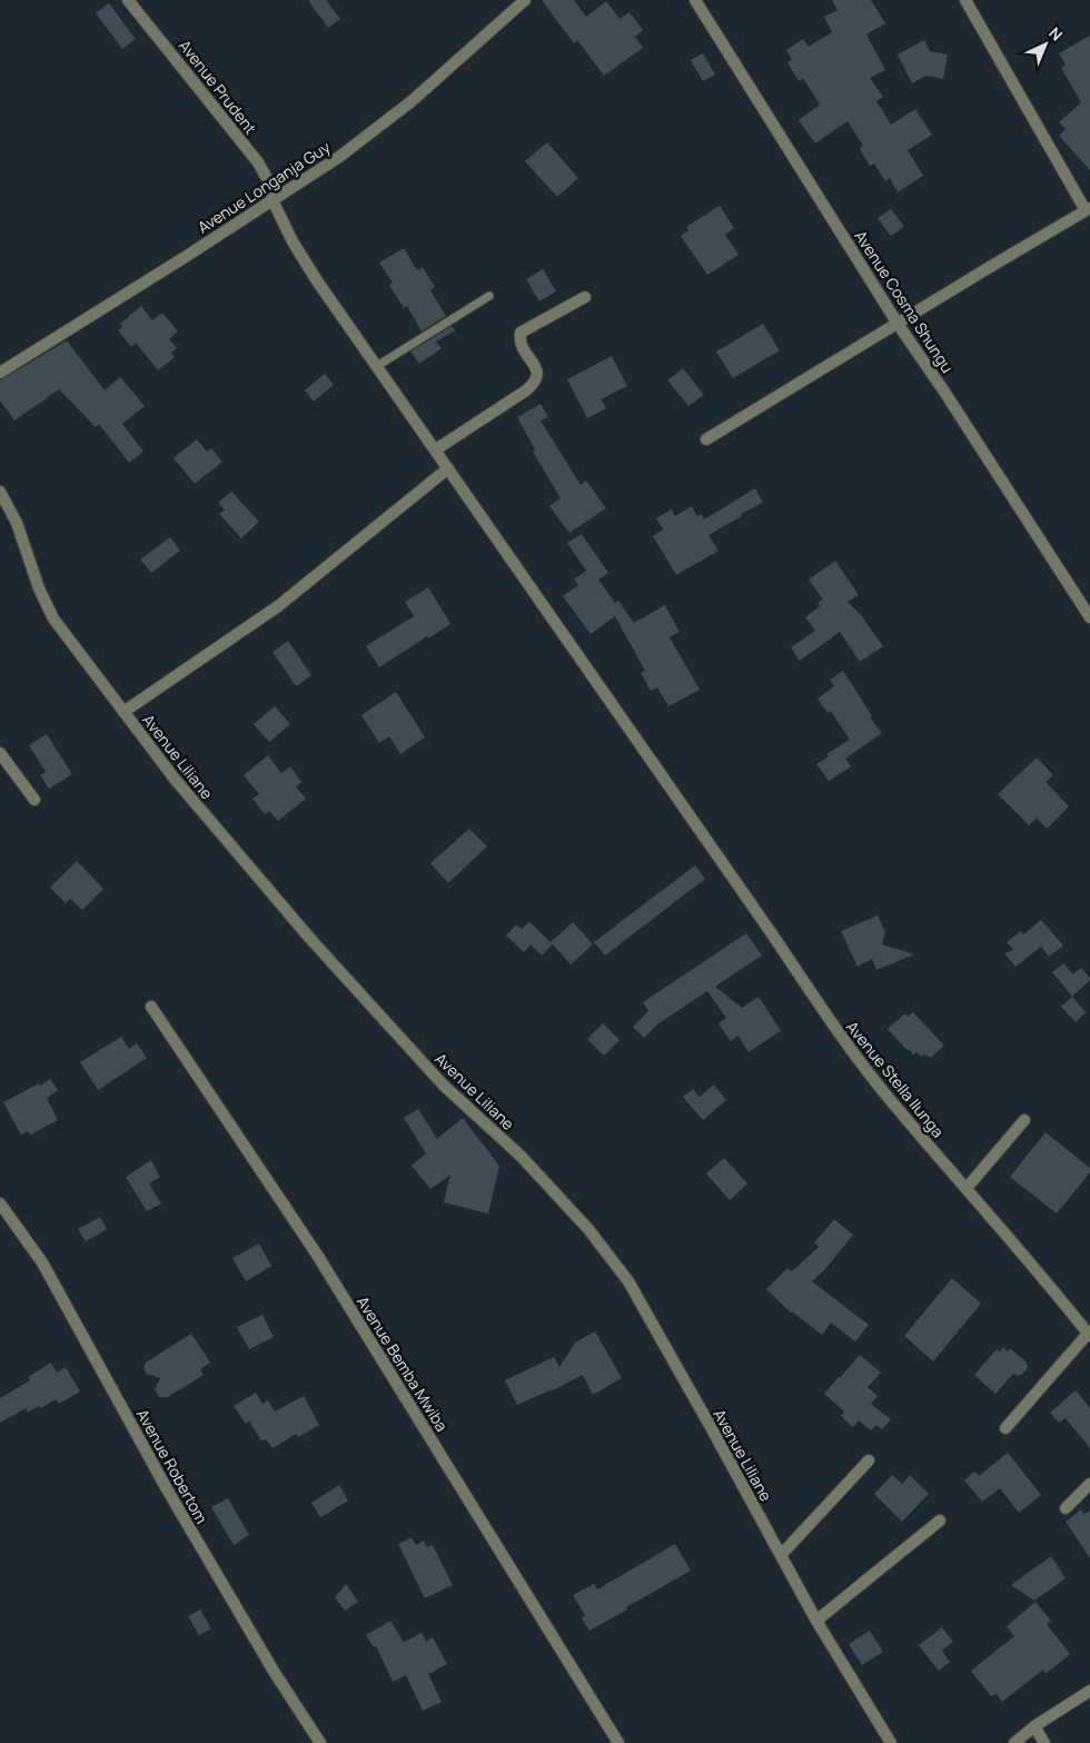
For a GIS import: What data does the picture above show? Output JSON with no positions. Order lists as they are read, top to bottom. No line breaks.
{"streets":{"street":["Avenue Prudent","Avenue Longanja Guy","Avenue Cosma Shungu","Avenue Liliane","Avenue Stella Ilunga","Avenue Bemba Mwiba","Avenue Robertom"]},"crossings":[["Avenue Prudent","Avenue Longanja Guy"],["Avenue Prudent","Avenue Stella Ilunga"]],"north":"top right"}
